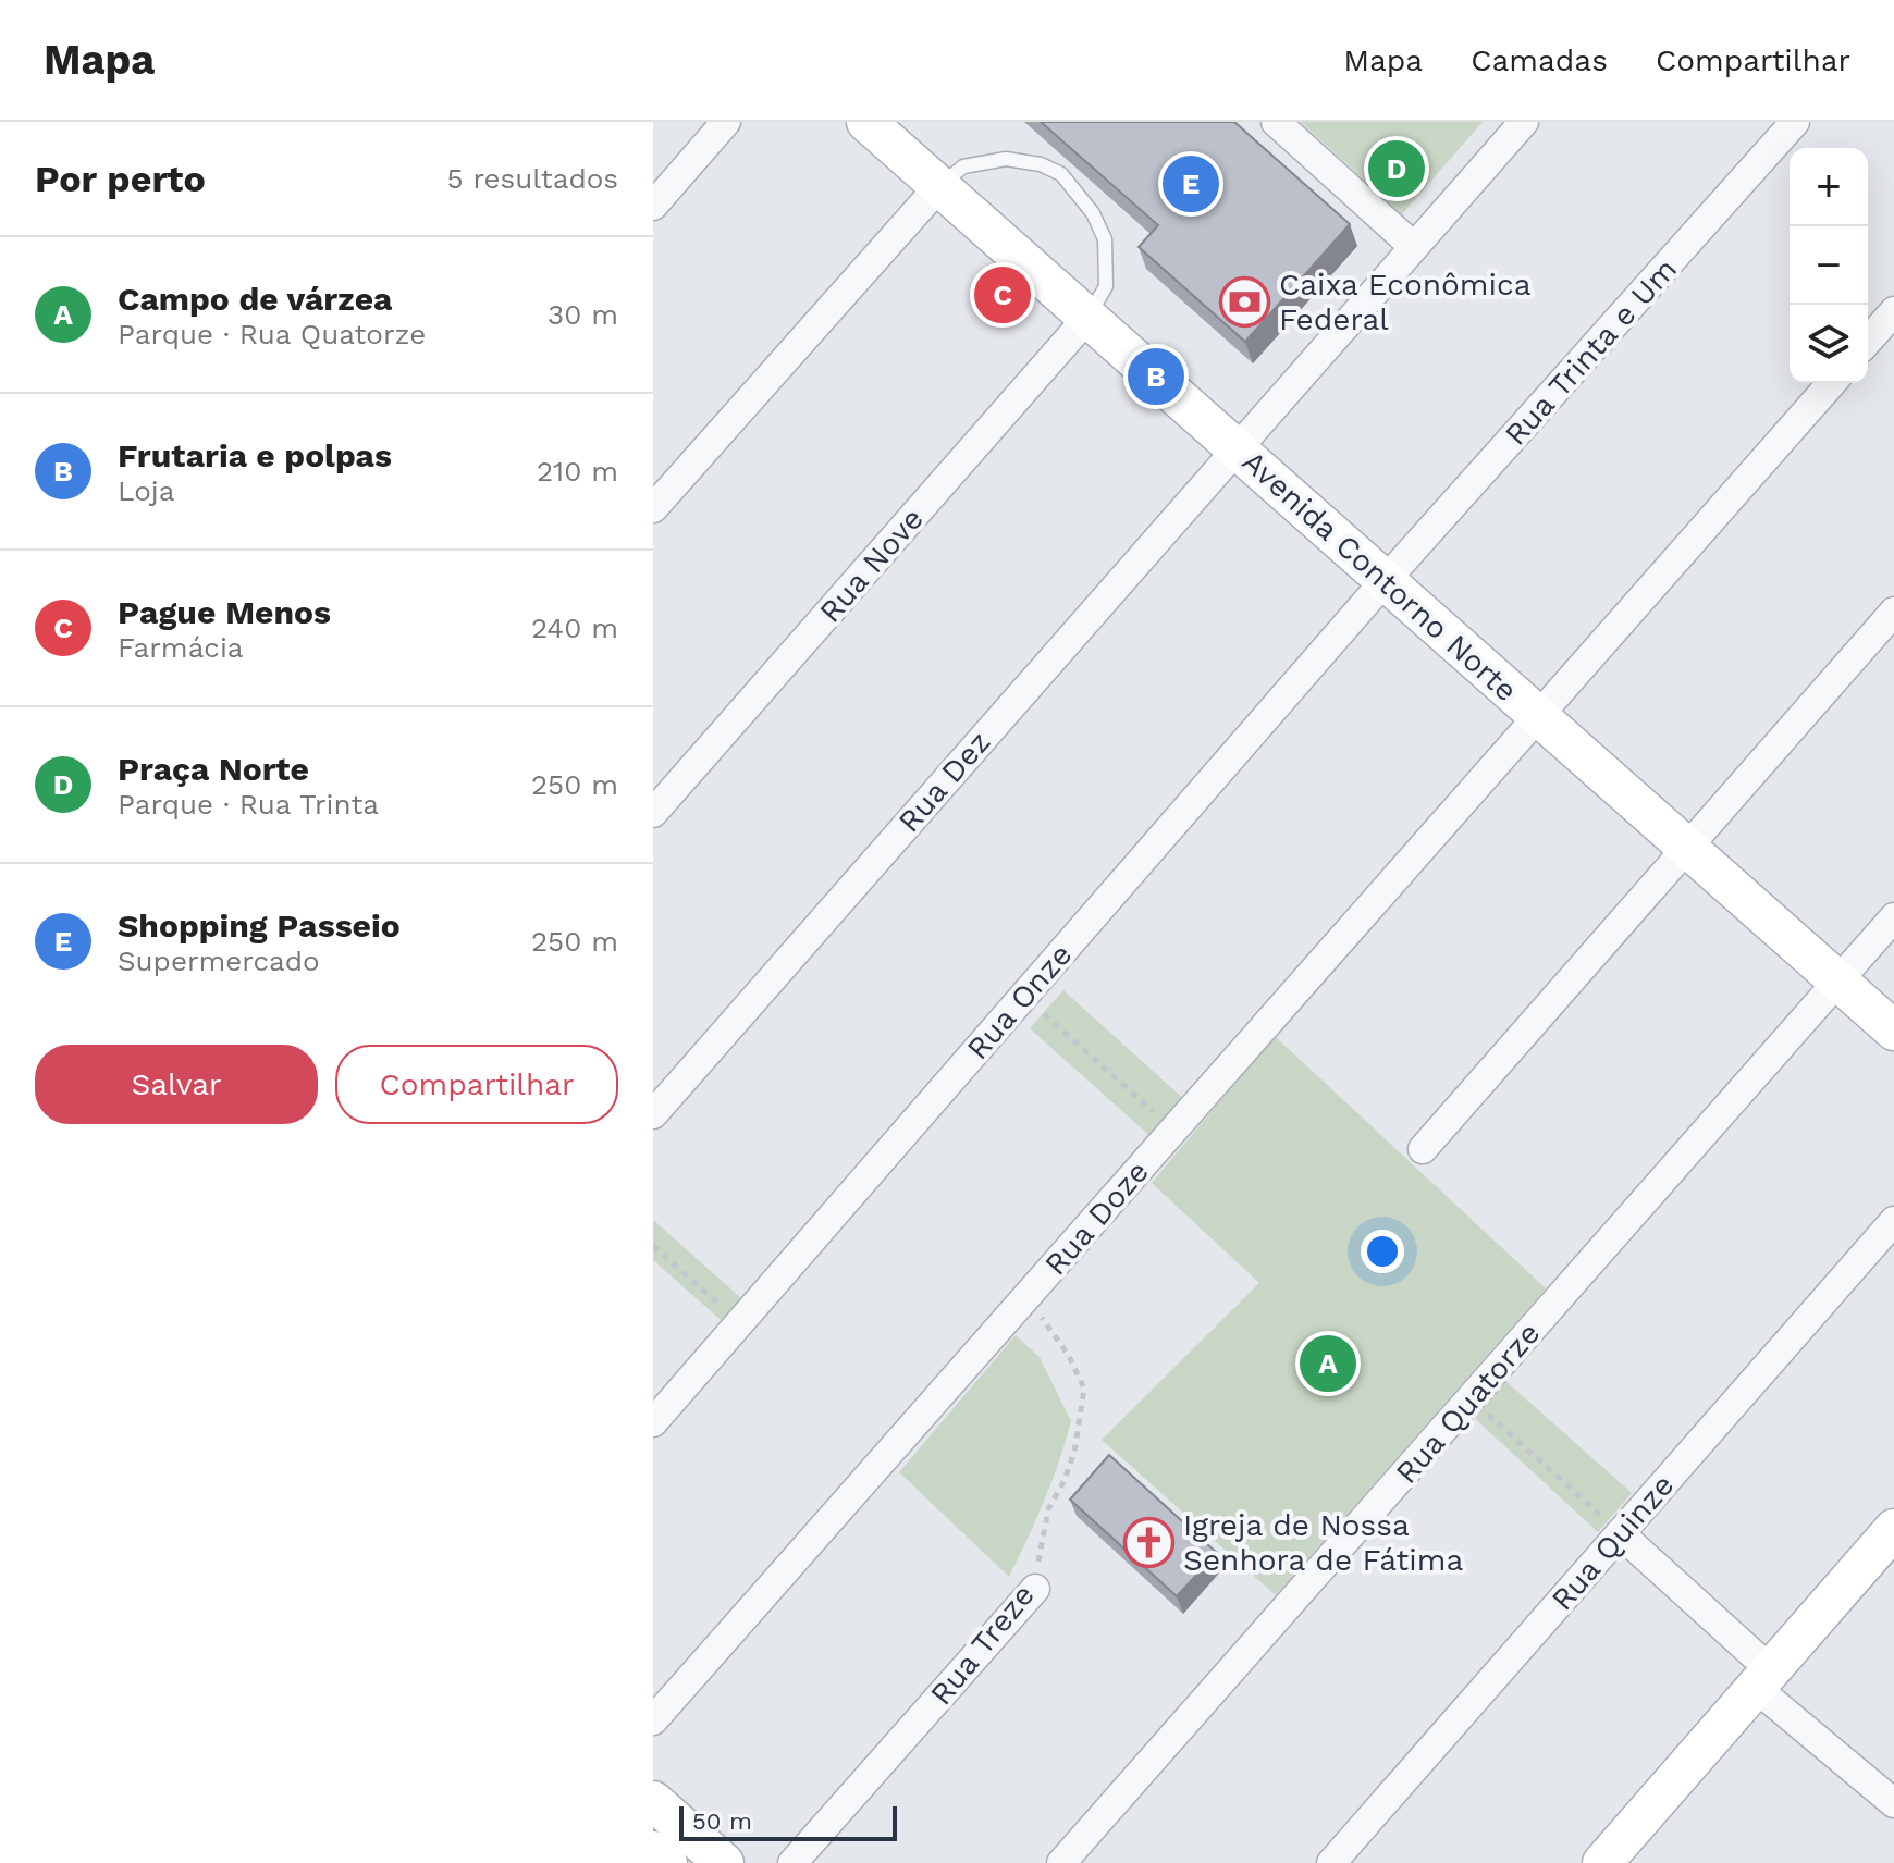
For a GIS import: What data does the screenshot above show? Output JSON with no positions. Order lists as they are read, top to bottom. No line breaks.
{"streets":{"street":["Rua Trinta e Um","Rua Nove","Avenida Contorno Norte","Rua Dez","Rua Onze","Rua Doze","Rua Quatorze","Rua Quinze","Rua Treze"]},"crossings":[["Rua Trinta e Um","Avenida Contorno Norte"],["Rua Trinta e Um","Rua Onze"],["Rua Nove","Avenida Contorno Norte"],["Avenida Contorno Norte","Rua Dez"],["Avenida Contorno Norte","Rua Onze"],["Avenida Contorno Norte","Rua Doze"],["Avenida Contorno Norte","Rua Quatorze"],["Rua Doze","Rua Treze"]],"places":{"bank":["Caixa Econômica Federal"],"church":["Igreja de Nossa Senhora de Fátima"]},"scale_bar":"50 m","page":{"header":"Mapa","nav":["Mapa","Camadas","Compartilhar"],"heading":["Por perto","5 resultados"],"pins":["D","E","C","B","A"],"map_buttons":["+","−"],"list":[{"mark":"A","name":"Campo de várzea","note":"Parque · Rua Quatorze","value":"30 m"},{"mark":"B","name":"Frutaria e polpas","note":"Loja","value":"210 m"},{"mark":"C","name":"Pague Menos","note":"Farmácia","value":"240 m"},{"mark":"D","name":"Praça Norte","note":"Parque · Rua Trinta","value":"250 m"},{"mark":"E","name":"Shopping Passeio","note":"Supermercado","value":"250 m"}],"buttons":["Salvar","Compartilhar"],"scale":"50 m"}}
